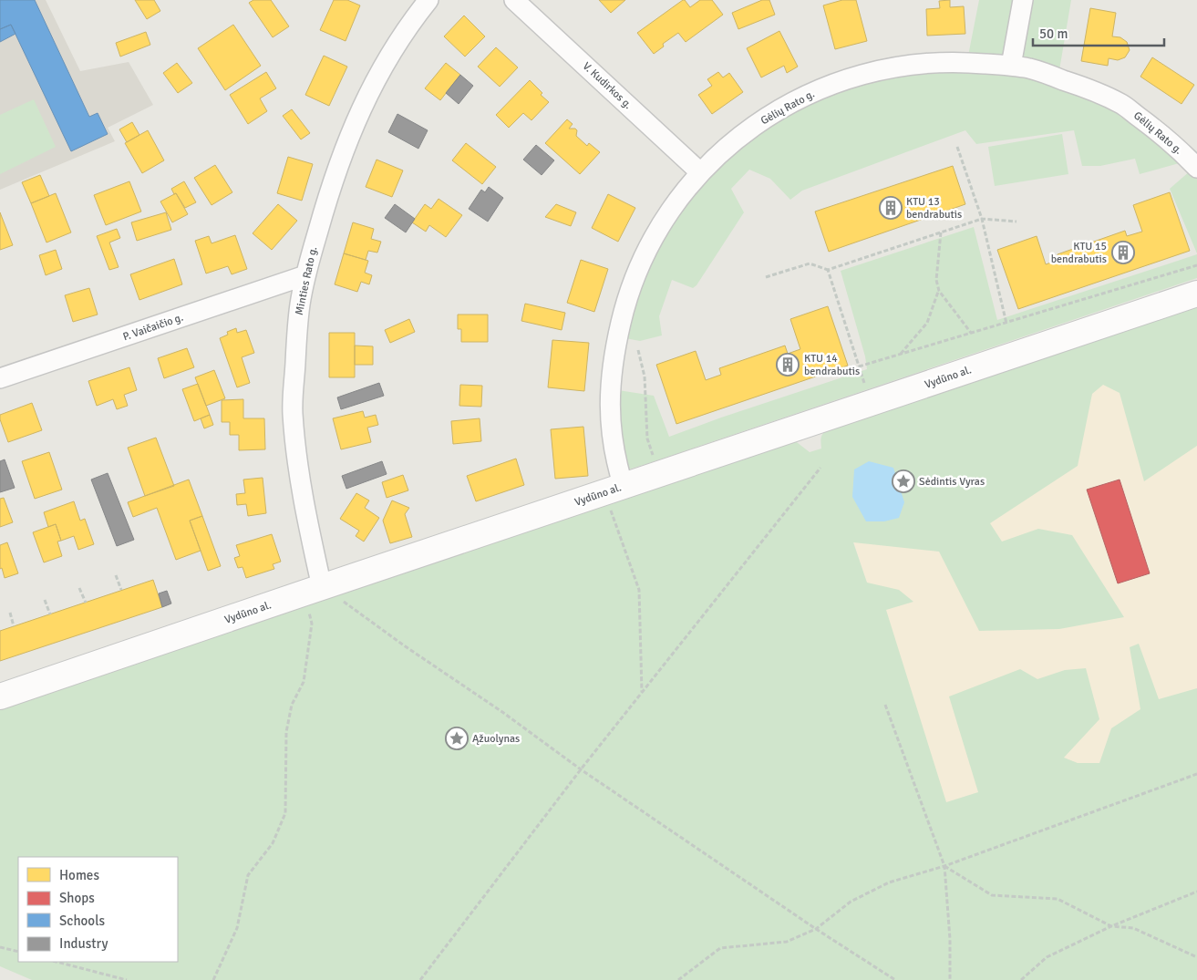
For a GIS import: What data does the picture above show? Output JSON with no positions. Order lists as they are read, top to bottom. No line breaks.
{"streets":{"street":["V. Kudirkos g.","Gėlių Rato g.","Minties Rato g.","P. Vaičaičio g.","Vydūno al."]},"crossings":[["V. Kudirkos g.","Gėlių Rato g."],["Gėlių Rato g.","Vydūno al."],["Minties Rato g.","P. Vaičaičio g."],["Minties Rato g.","Vydūno al."]],"places":{"building":["KTU 13 bendrabutis","KTU 15 bendrabutis","KTU 14 bendrabutis"],"place":["Sėdintis Vyras","Ąžuolynas"]},"legend":["Homes","Shops","Schools","Industry"],"scale_bar":"50 m"}
